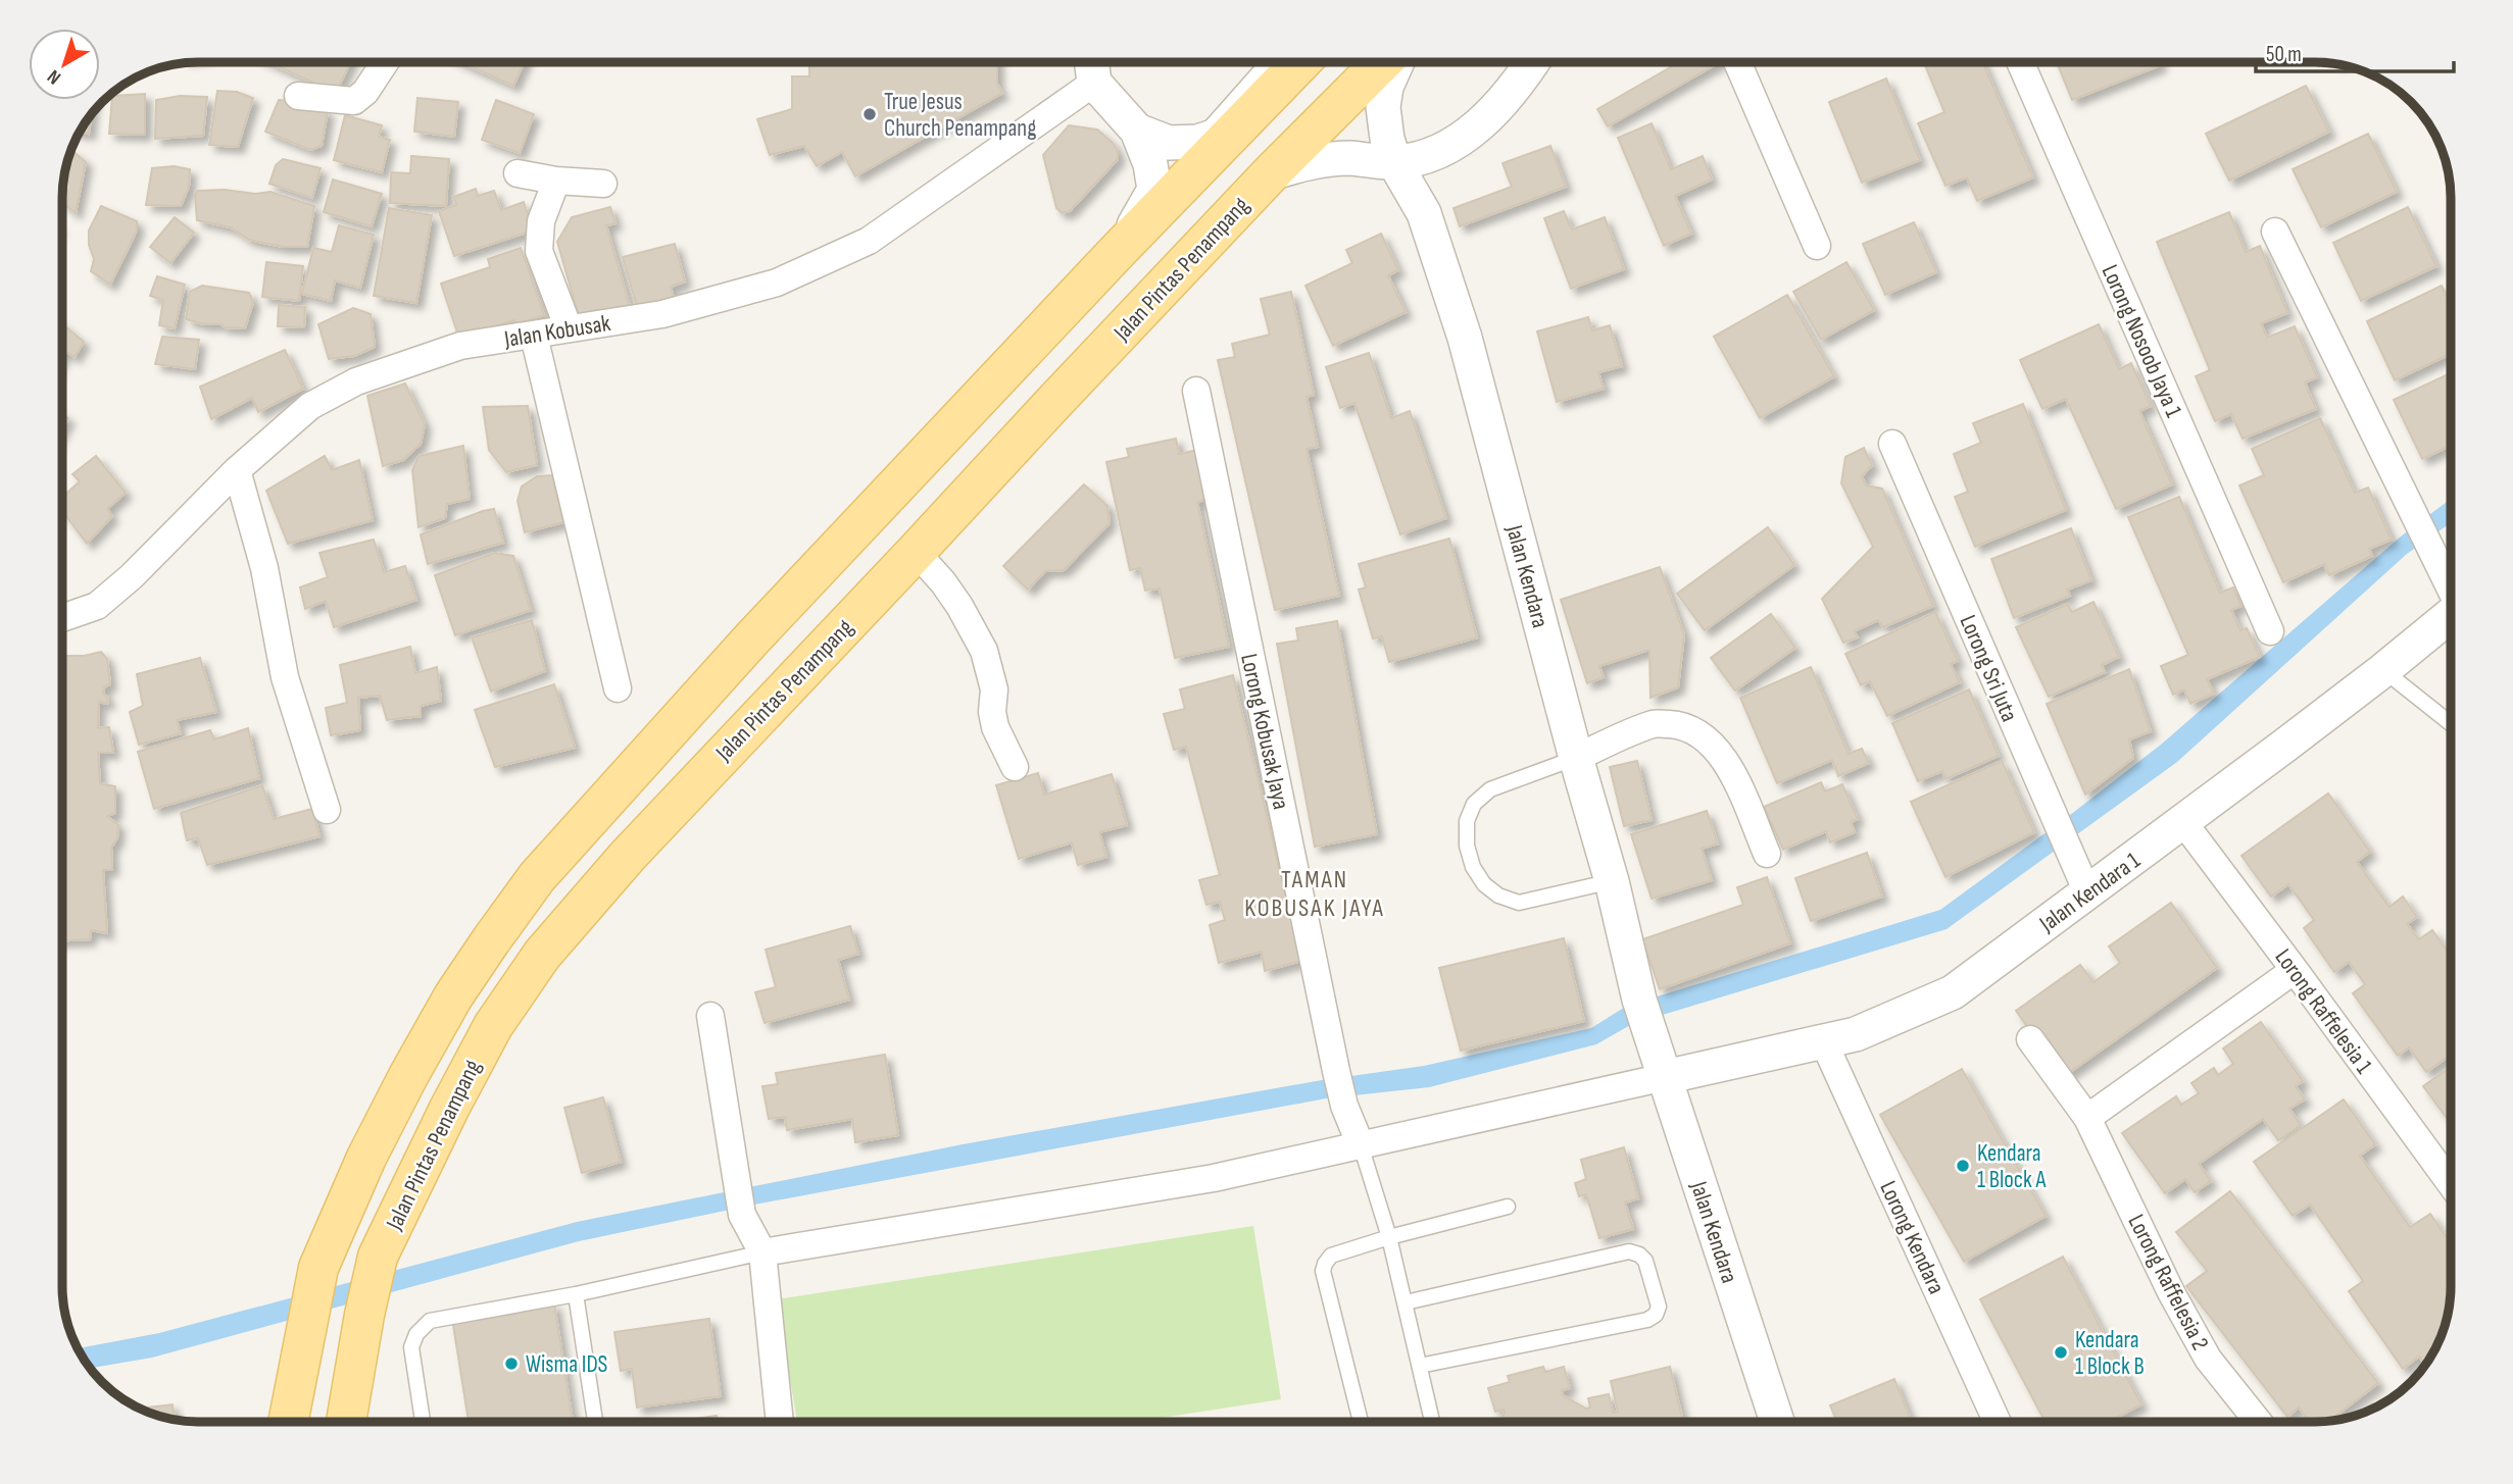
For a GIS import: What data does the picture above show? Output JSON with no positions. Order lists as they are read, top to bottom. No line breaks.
{"streets":{"main road":["Jalan Pintas Penampang"],"street":["Jalan Kobusak","Lorong Nosoob Jaya 1","Jalan Kendara","Lorong Sri Juta","Lorong Kobusak Jaya","Jalan Kendara 1","Lorong Raffelesia 1","Lorong Kendara","Lorong Raffelesia 2"]},"crossings":[["Jalan Kendara","Jalan Kendara 1"],["Lorong Sri Juta","Jalan Kendara 1"],["Jalan Kendara 1","Lorong Raffelesia 1"],["Jalan Kendara 1","Lorong Kendara"]],"districts":["TAMAN KOBUSAK JAYA"],"places":["True Jesus Church Penampang","Kendara 1 Block A","Kendara 1 Block B","Wisma IDS"],"scale_bar":"50 m","north":"bottom left"}
